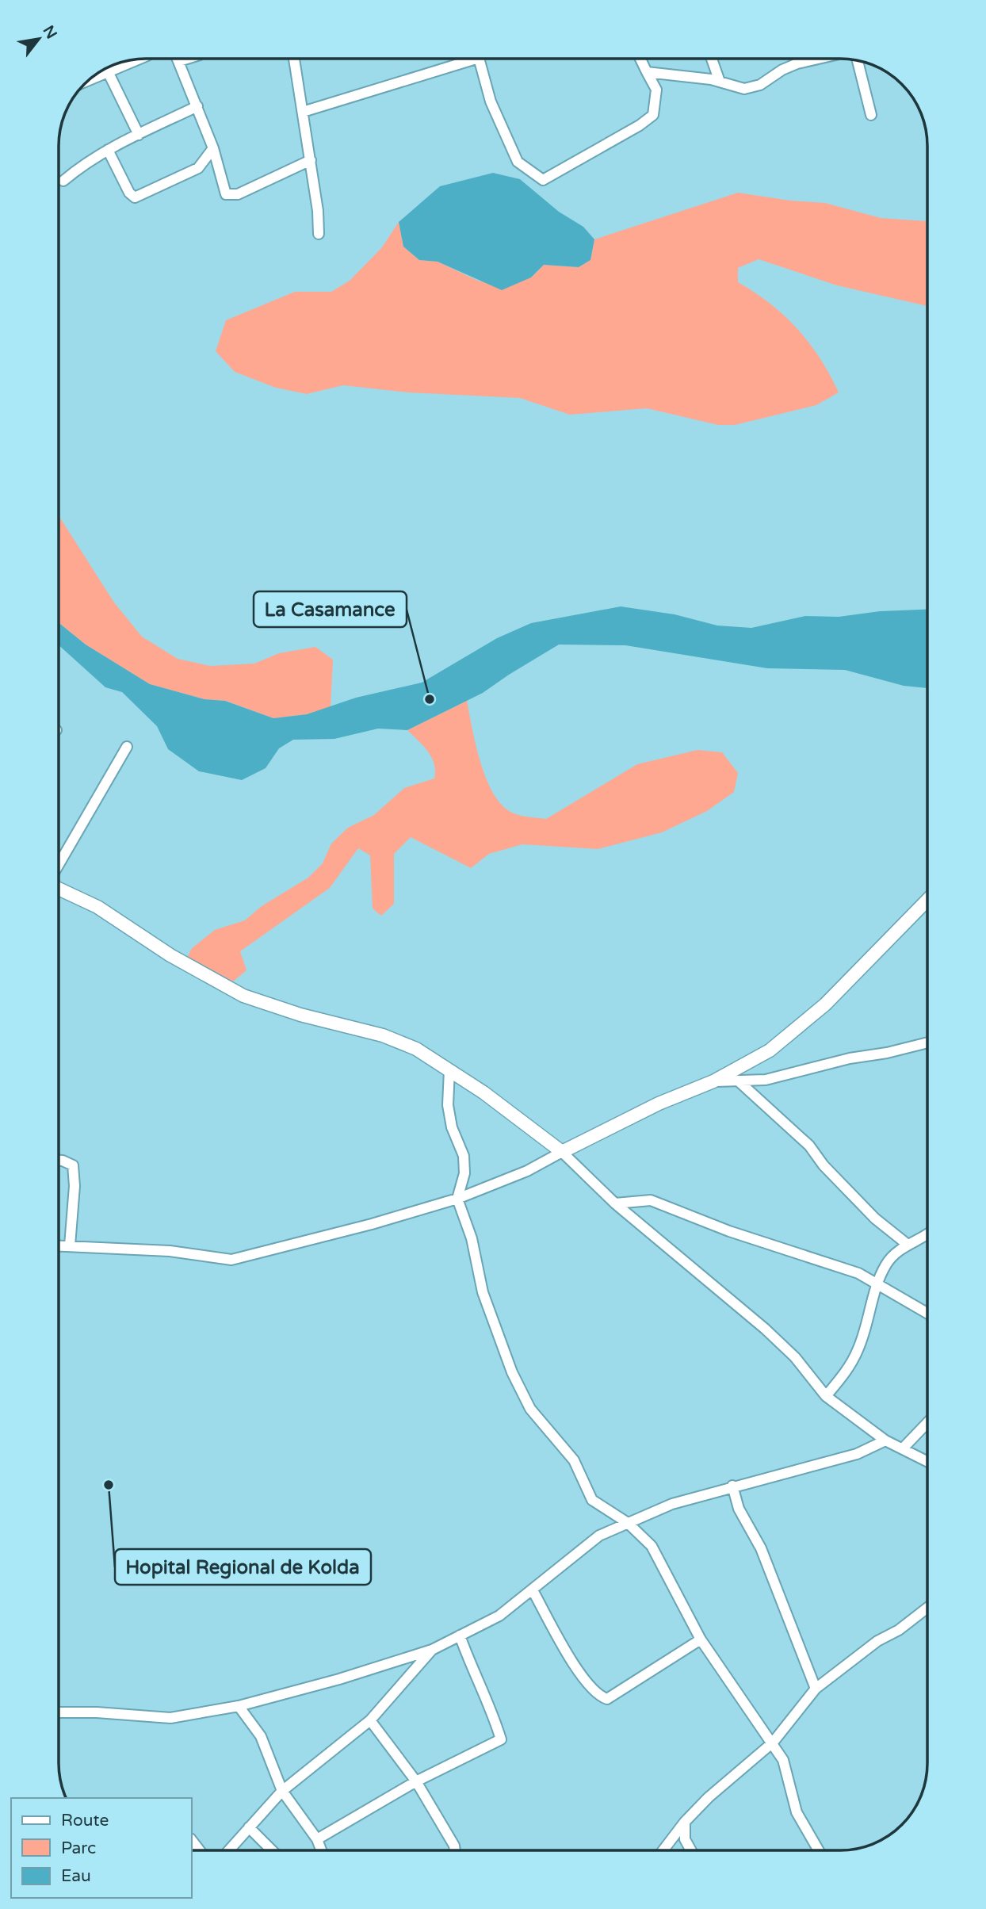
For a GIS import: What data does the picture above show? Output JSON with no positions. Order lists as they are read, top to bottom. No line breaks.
{"places":["La Casamance","Hopital Regional de Kolda"],"legend":["Route","Parc","Eau"],"north":"top right"}
